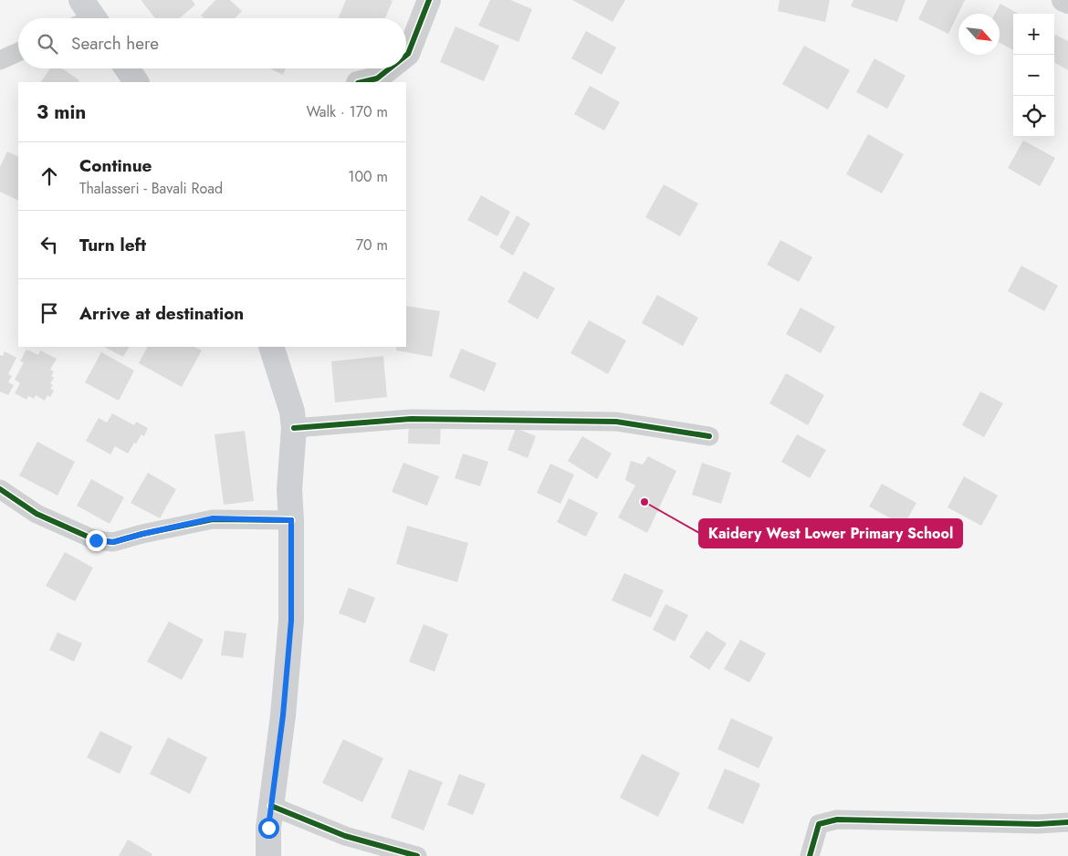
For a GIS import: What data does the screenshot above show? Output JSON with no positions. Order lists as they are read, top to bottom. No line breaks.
{"places":["Kaidery West Lower Primary School"],"north":"bottom right","page":{"map_buttons":["+","−"],"search":"Search here","heading":["3 min","Walk · 170 m"],"list":[["Continue","Thalasseri - Bavali Road","100 m"],["Turn left","70 m"],"Arrive at destination"]}}
